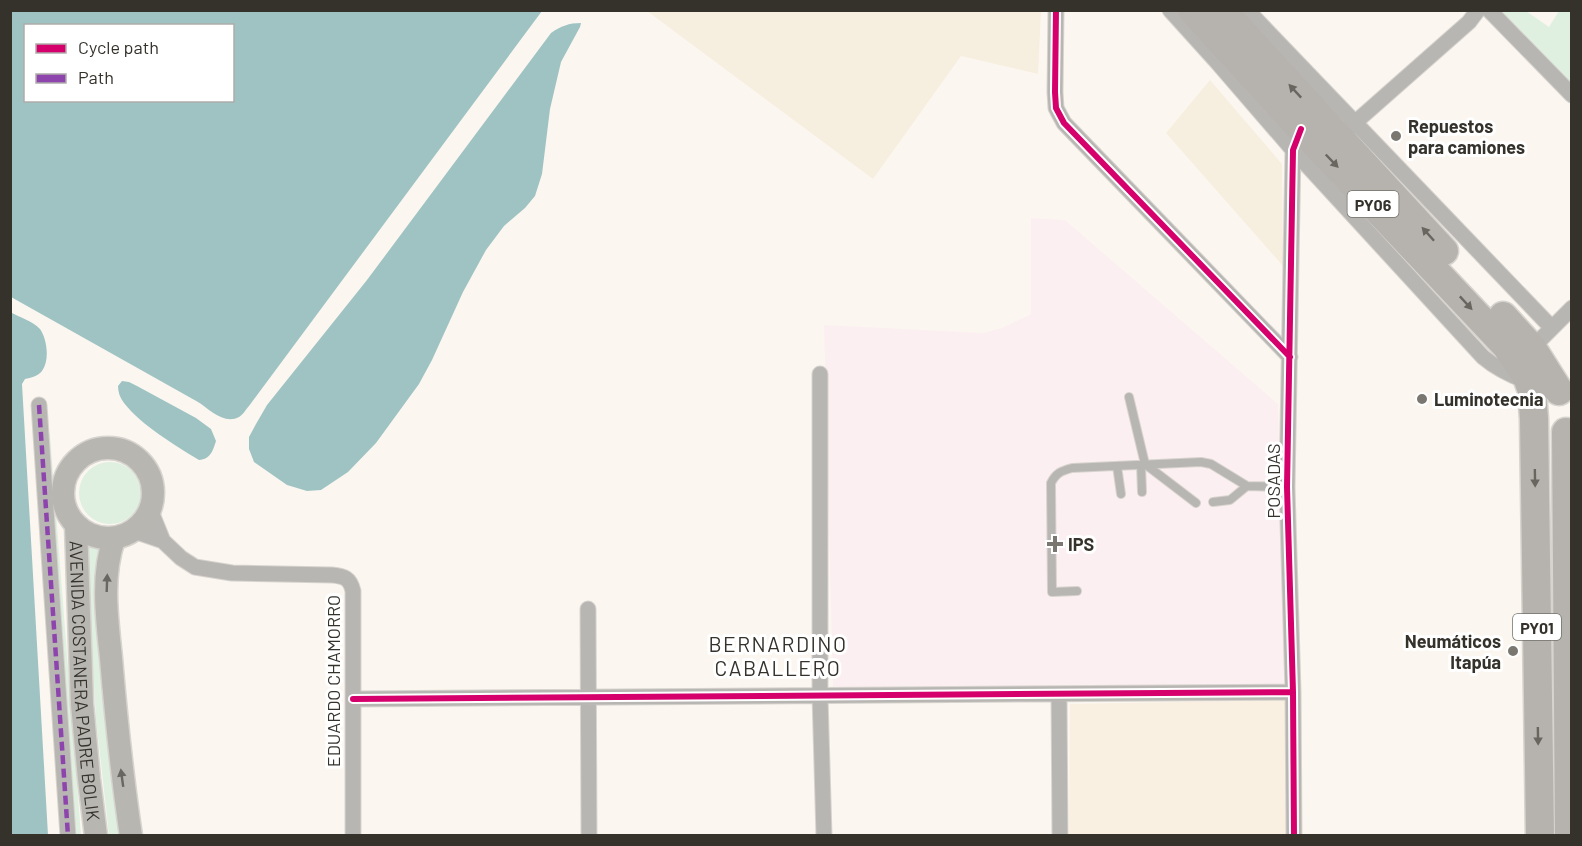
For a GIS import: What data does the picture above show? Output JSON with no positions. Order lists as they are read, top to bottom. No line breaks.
{"streets":{"highway":["PY06","PY01"],"street":["POSADAS","AVENIDA COSTANERA PADRE BOLIK","EDUARDO CHAMORRO"]},"crossings":[["PY06","POSADAS"],["PY06","PY01"],["AVENIDA COSTANERA PADRE BOLIK","EDUARDO CHAMORRO"]],"districts":["BERNARDINO CABALLERO"],"places":{"other":["Repuestos para camiones","Luminotecnia","Neumáticos Itapúa"],"health":["IPS"]},"legend":["Cycle path","Path"]}
